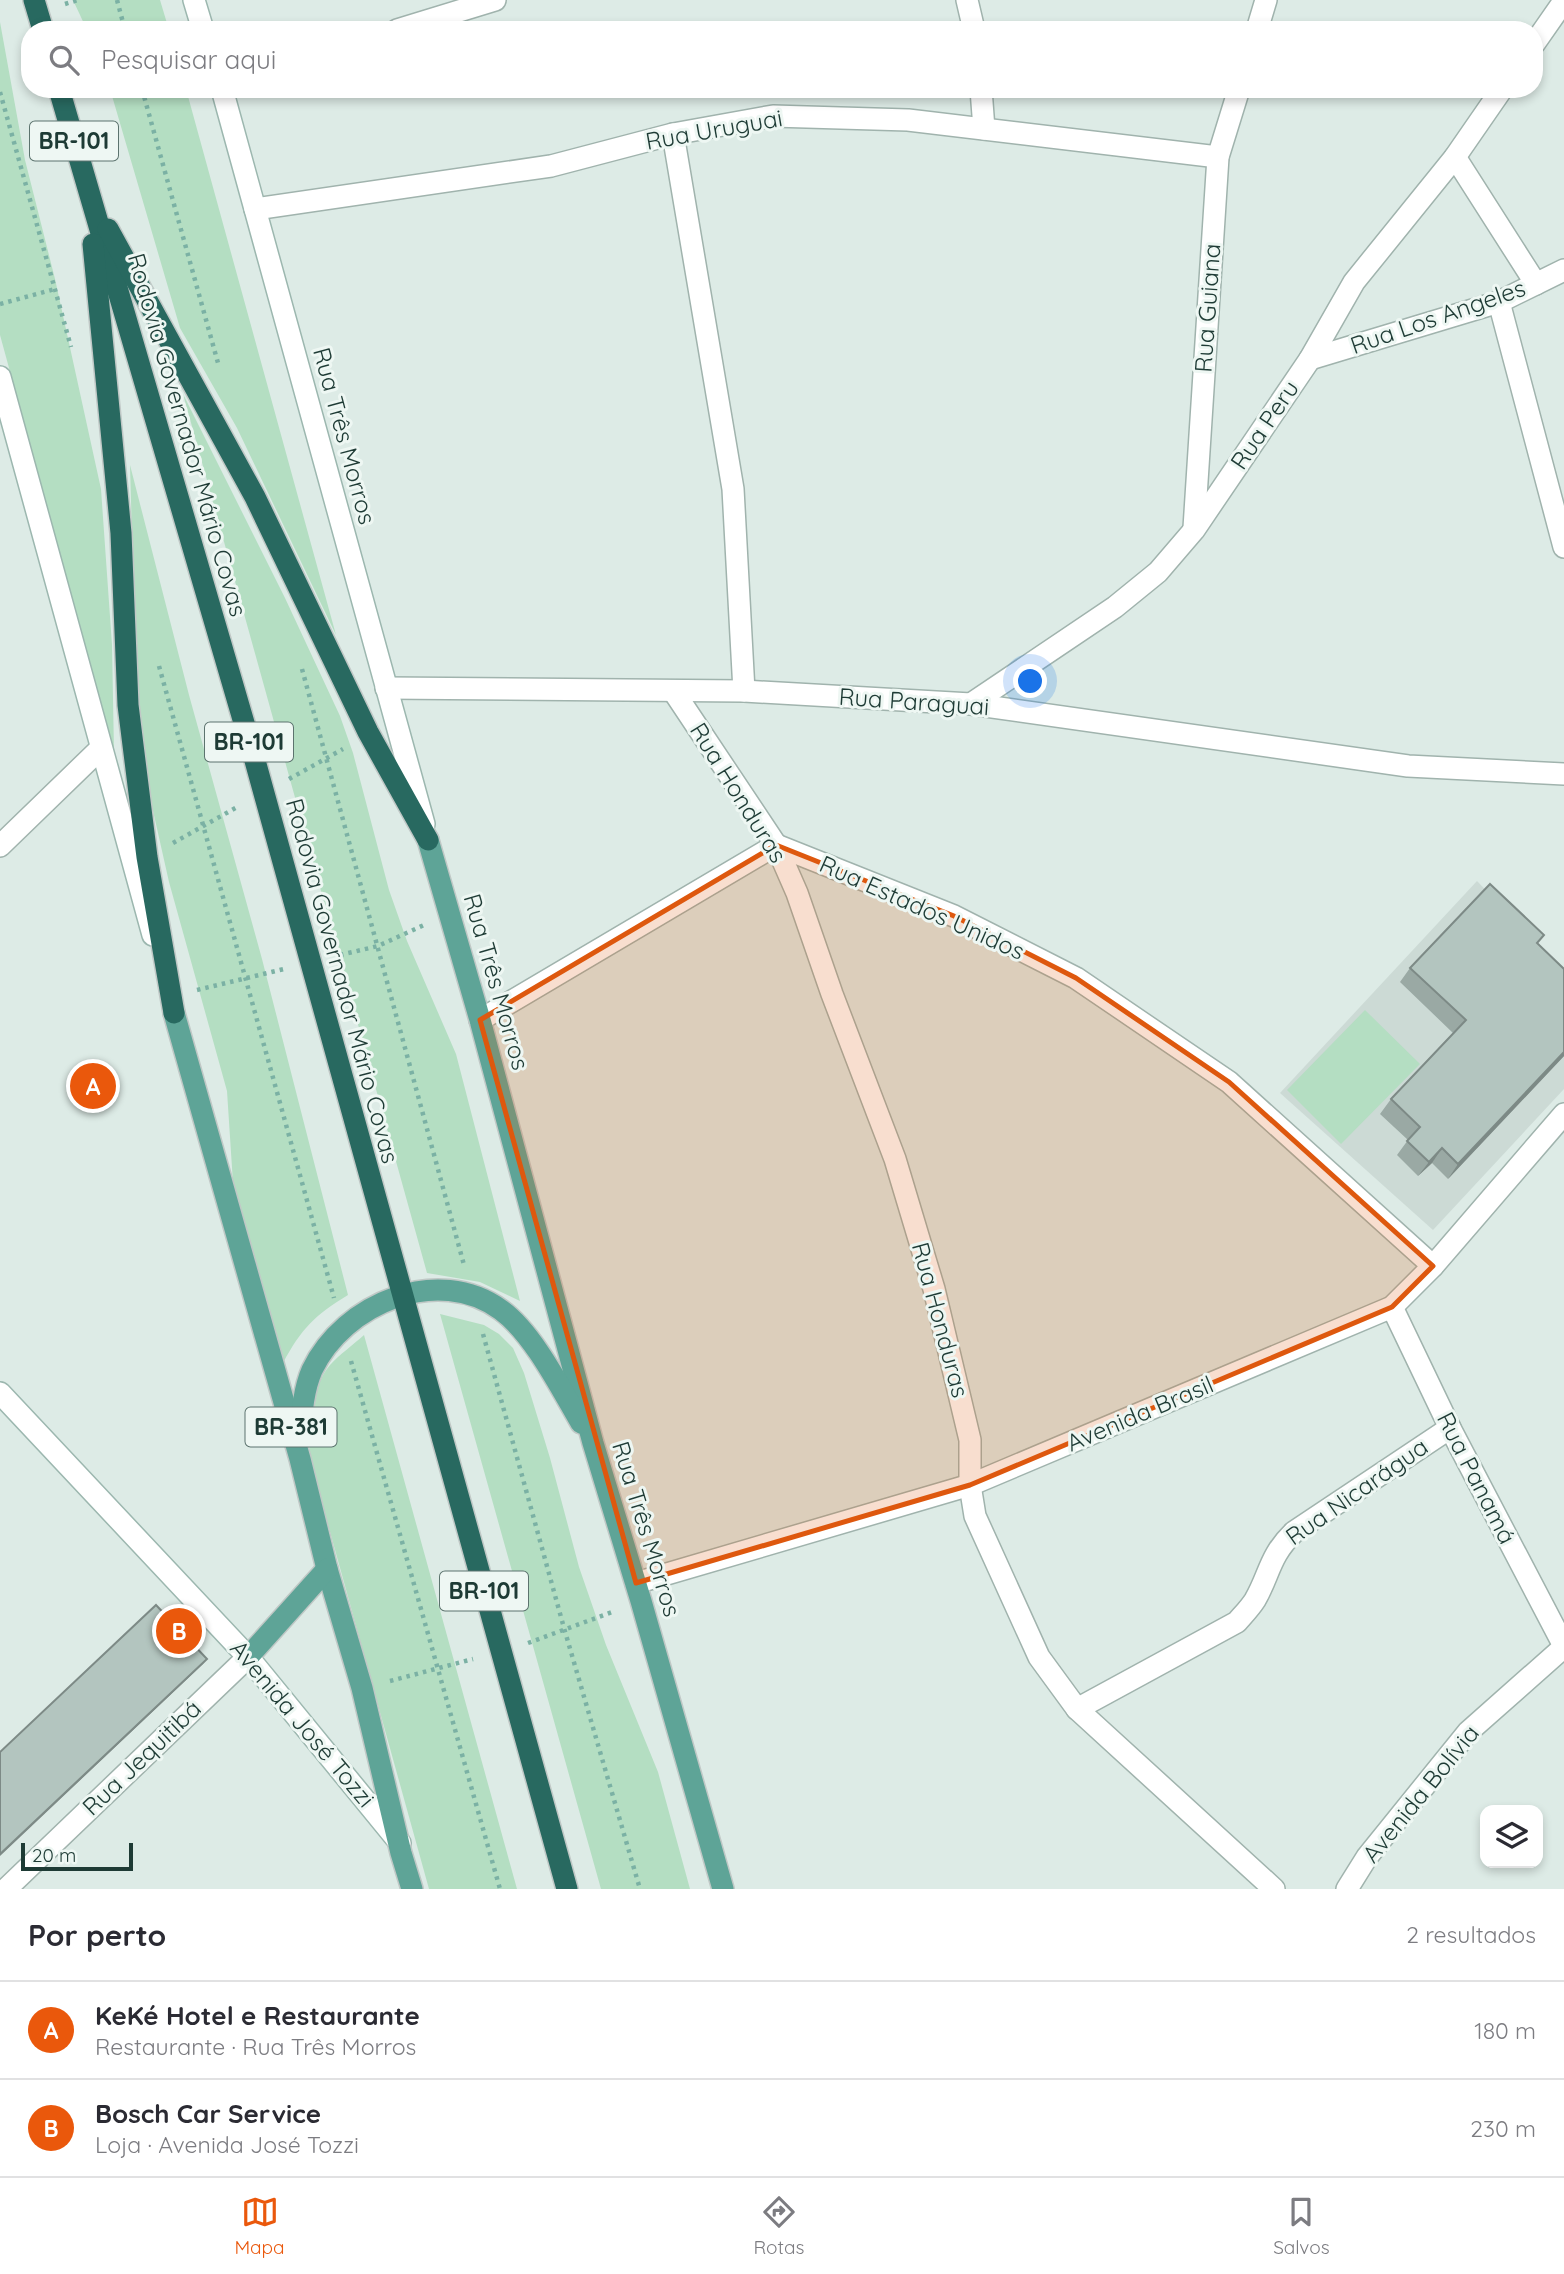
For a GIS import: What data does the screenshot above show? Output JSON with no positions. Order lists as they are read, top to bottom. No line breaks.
{"streets":{"highway":["BR-101","Rodovia Governador Mário Covas"],"main road":["Rua Três Morros","BR-381"],"street":["Rua Uruguai","Rua Guiana","Rua Los Angeles","Rua Peru","Rua Paraguai","Rua Honduras","Rua Estados Unidos","Avenida Brasil","Rua Panamá","Rua Nicarágua","Avenida José Tozzi","Rua Jequitibá","Avenida Bolívia"]},"crossings":[["Rua Uruguai","Rua Guiana"],["Rua Uruguai","Rua Três Morros"],["Rua Guiana","Rua Peru"],["Rua Los Angeles","Rua Peru"],["Rua Peru","Rua Paraguai"],["Rua Três Morros","Rua Paraguai"],["Rua Três Morros","Avenida Brasil"],["Rua Paraguai","Rua Honduras"],["Rua Honduras","Rua Estados Unidos"],["Rua Honduras","Avenida Brasil"],["Rua Honduras","Rua Nicarágua"],["Rua Estados Unidos","Avenida Brasil"],["Avenida Brasil","Rua Panamá"],["BR-381","Avenida José Tozzi"],["Rua Panamá","Rua Nicarágua"],["Rua Panamá","Avenida Bolívia"],["Avenida José Tozzi","Rua Jequitibá"]],"scale_bar":"20 m","page":{"search":"Pesquisar aqui","pins":["A","B"],"scale":"20 m","heading":["Por perto","2 resultados"],"list":[{"mark":"A","name":"KeKé Hotel e Restaurante","note":"Restaurante · Rua Três Morros","value":"180 m"},{"mark":"B","name":"Bosch Car Service","note":"Loja · Avenida José Tozzi","value":"230 m"}],"nav":["Mapa","Rotas","Salvos"]}}
